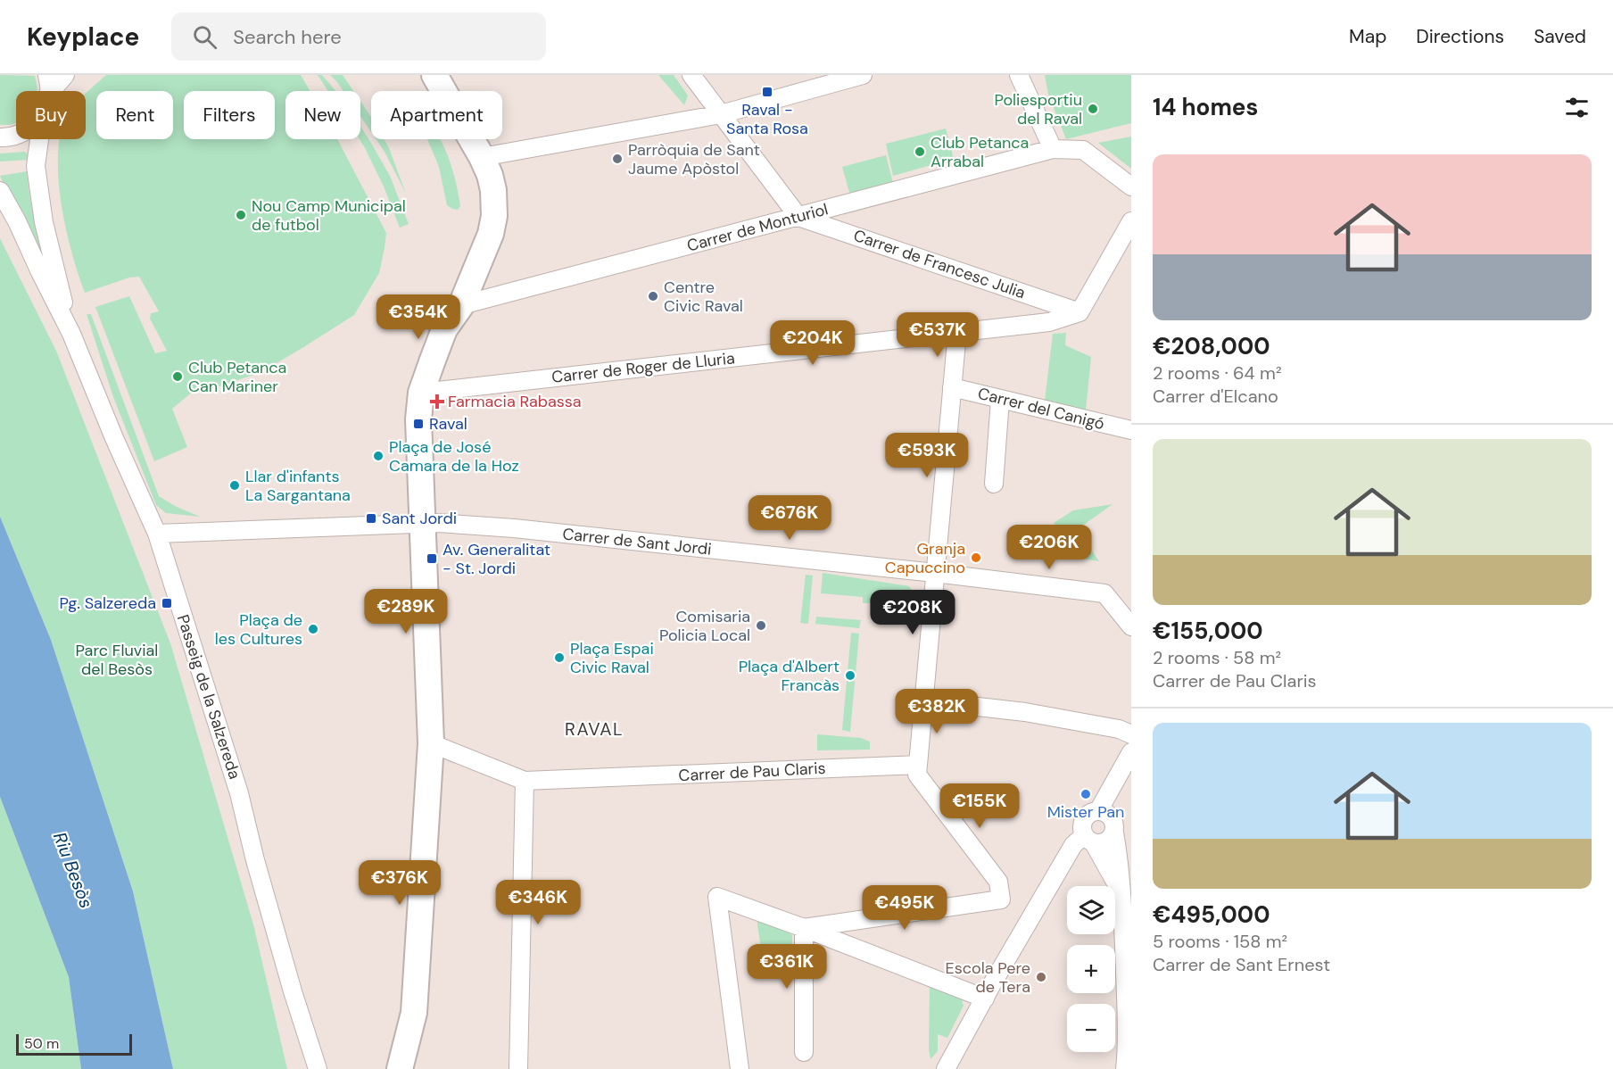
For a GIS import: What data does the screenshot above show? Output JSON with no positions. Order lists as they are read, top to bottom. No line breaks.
{"streets":{"street":["Carrer de Monturiol","Carrer de Francesc Julia","Carrer de Roger de Lluria","Carrer del Canigó","Carrer de Sant Jordi","Passeig de la Salzereda","Carrer de Pau Claris"]},"crossings":[["Carrer de Monturiol","Carrer de Francesc Julia"],["Carrer de Francesc Julia","Carrer de Roger de Lluria"],["Carrer de Sant Jordi","Passeig de la Salzereda"]],"districts":["RAVAL"],"water":["Riu Besòs"],"parks":["Parc Fluvial del Besòs"],"places":{"transit":["Raval - Santa Rosa","Raval","Sant Jordi","Av. Generalitat - St. Jordi","Pg. Salzereda"],"other":["Poliesportiu del Raval","Club Petanca Arrabal","Parròquia de Sant Jaume Apòstol","Nou Camp Municipal de futbol","Centre Civic Raval","Club Petanca Can Mariner","Plaça de José Camara de la Hoz","Llar d'infants La Sargantana","Granja Capuccino","Comisaria Policia Local","Plaça de les Cultures","Plaça Espai Civic Raval","Plaça d'Albert Francàs","Mister Pan","Escola Pere de Tera"],"health":["Farmacia Rabassa"]},"scale_bar":"50 m","page":{"header":"Keyplace","search":"Search here","nav":["Map","Directions","Saved"],"heading":"14 homes","chip":["Buy","Rent","Filters","New","Apartment"],"list":[{"name":"€208,000","note":"2 rooms · 64 m² · Carrer d'Elcano"},{"name":"€155,000","note":"2 rooms · 58 m² · Carrer de Pau Claris"},{"name":"€495,000","note":"5 rooms · 158 m² · Carrer de Sant Ernest"}],"price":["€354K","€537K","€204K","€593K","€676K","€206K","€289K","€208K","€382K","€155K","€376K","€346K","€495K","€361K"],"map_buttons":["+","−"],"scale":"50 m"}}
